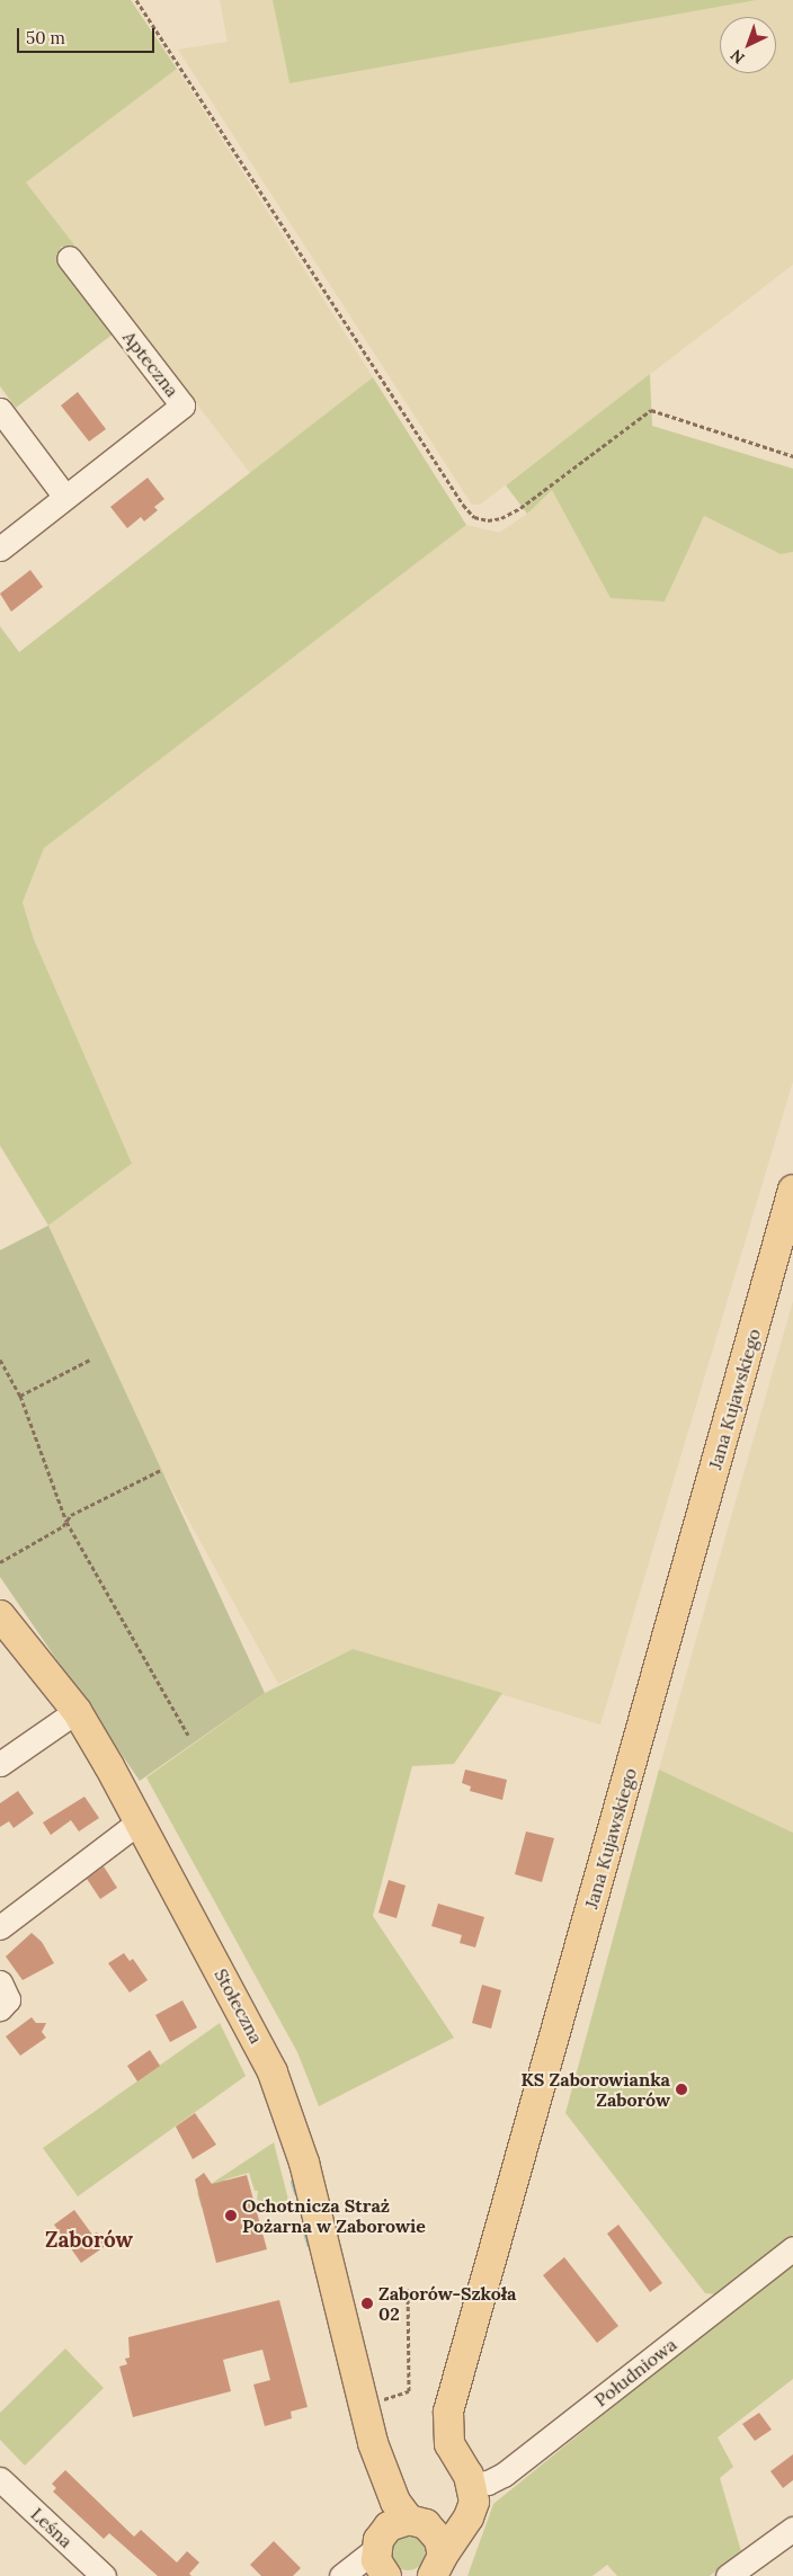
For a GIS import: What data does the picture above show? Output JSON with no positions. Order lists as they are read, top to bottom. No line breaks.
{"streets":{"main road":["Jana Kujawskiego","Stołeczna"],"street":["Apteczna","Południowa","Leśna"]},"crossings":[["Jana Kujawskiego","Stołeczna"],["Jana Kujawskiego","Południowa"]],"districts":["Zaborów"],"places":["KS Zaborowianka Zaborów","Ochotnicza Straż Pożarna w Zaborowie","Zaborów-Szkoła 02"],"scale_bar":"50 m","north":"bottom left"}
